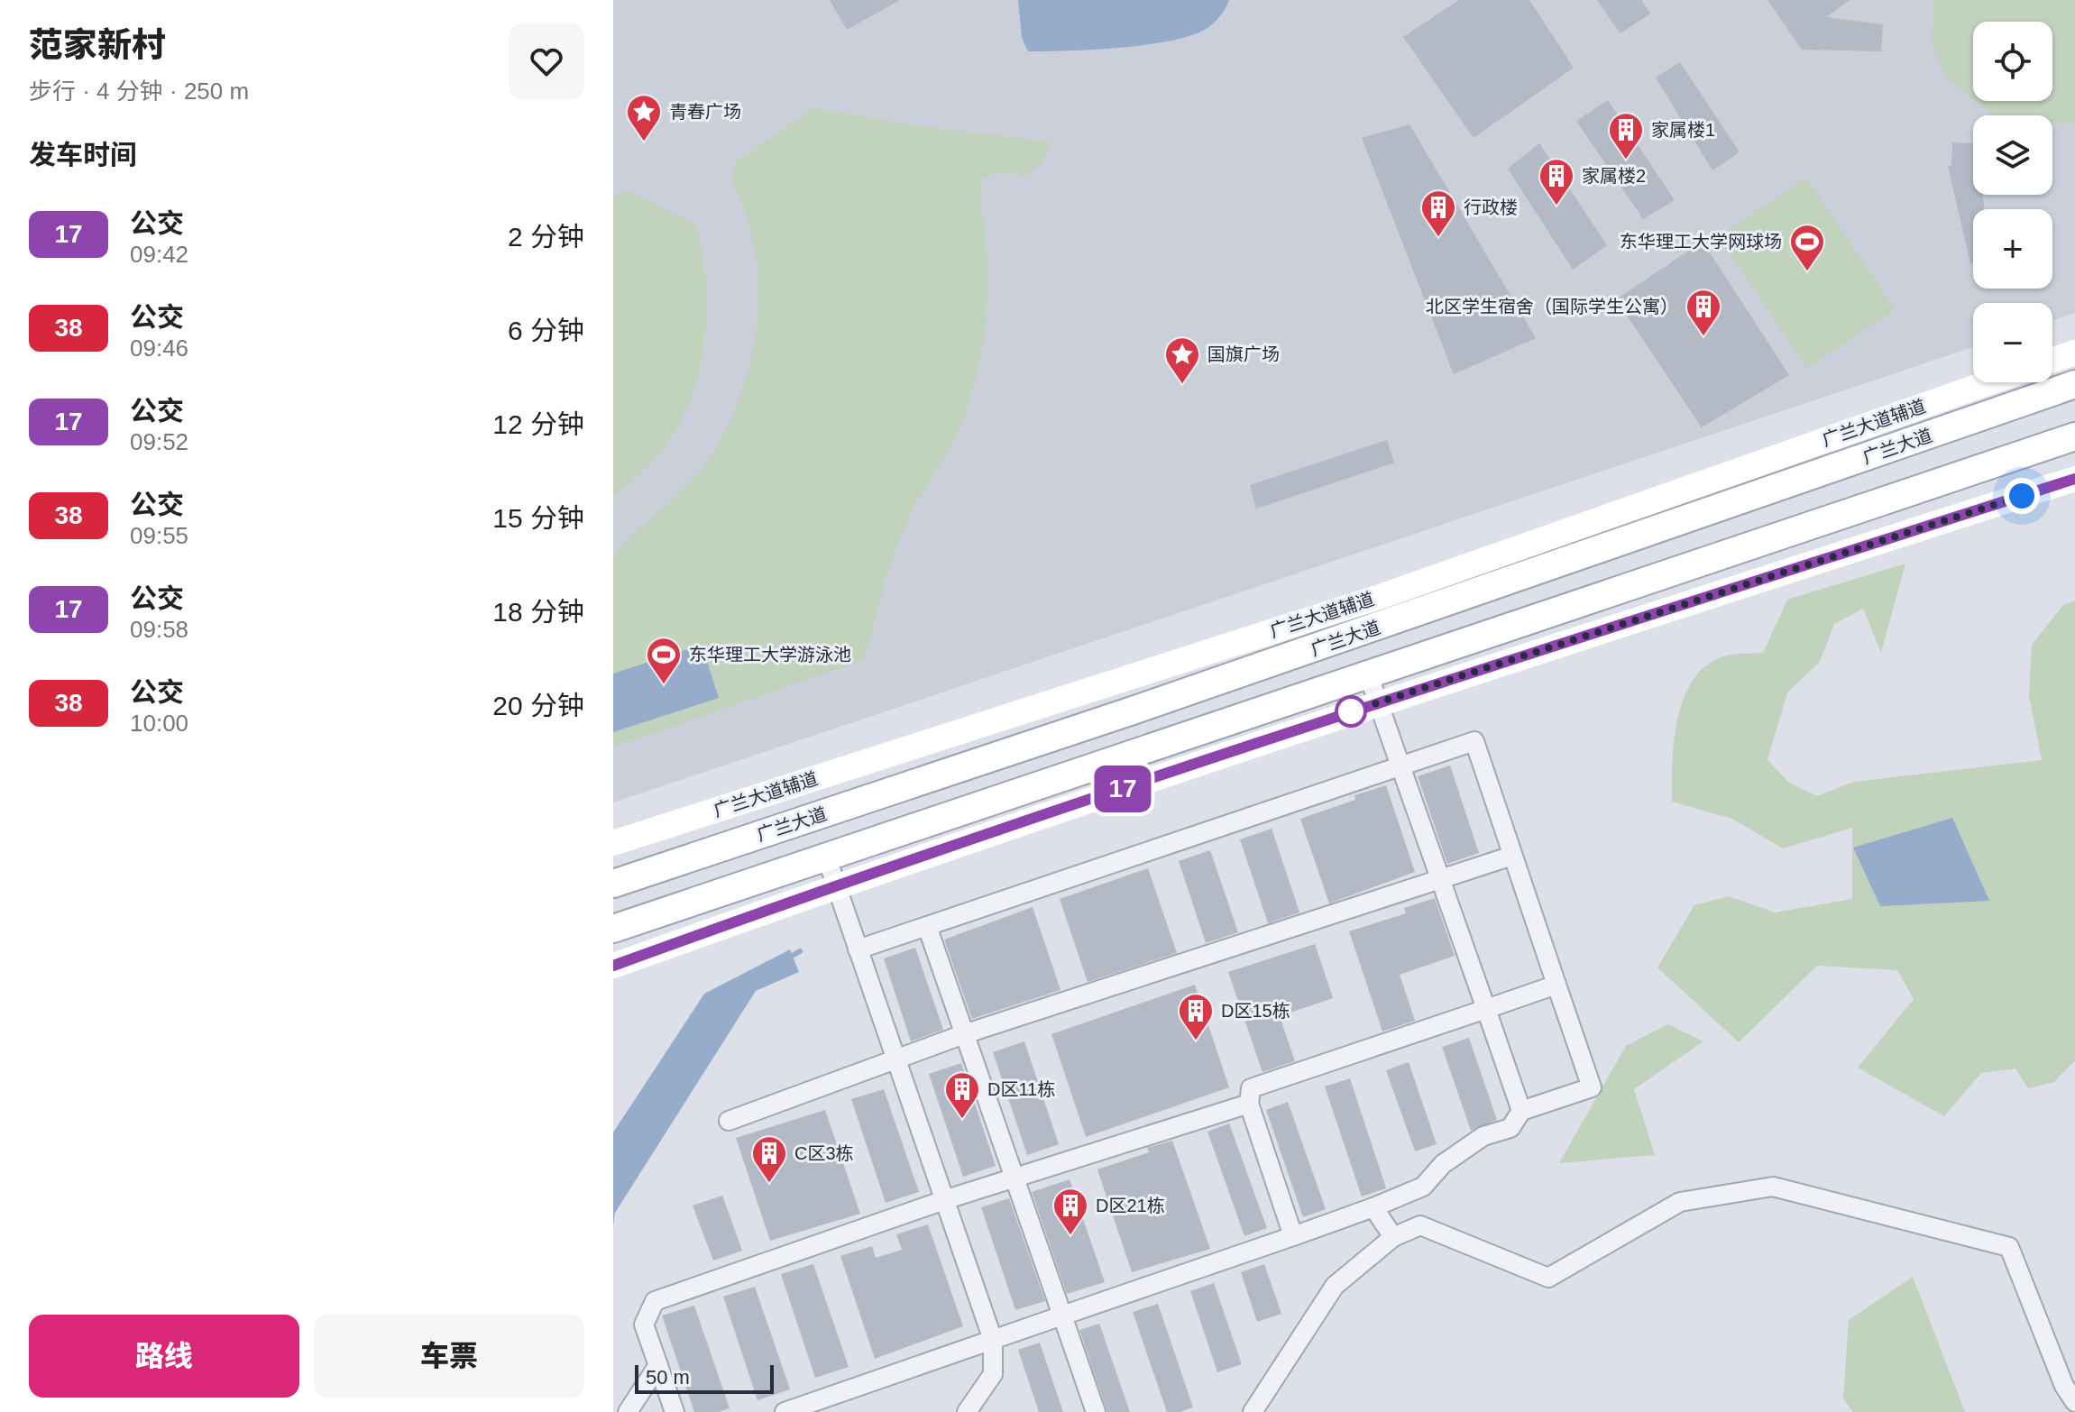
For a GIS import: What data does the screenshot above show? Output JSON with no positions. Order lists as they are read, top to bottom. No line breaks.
{"streets":{"main road":["广兰大道辅道","广兰大道"]},"places":{"place":["青春广场","国旗广场"],"building":["家属楼1","家属楼2","行政楼","北区学生宿舍（国际学生公寓）","D区15栋","D区11栋","C区3栋","D区21栋"],"sports":["东华理工大学网球场","东华理工大学游泳池"]},"lines":["bus line 17"],"scale_bar":"50 m","page":{"heading":[["范家新村","步行 · 4 分钟 · 250 m"],"发车时间"],"on_map":"17","map_buttons":["+","−"],"list":[{"mark":"17","name":"公交","note":"09:42","value":"2 分钟"},{"mark":"38","name":"公交","note":"09:46","value":"6 分钟"},{"mark":"17","name":"公交","note":"09:52","value":"12 分钟"},{"mark":"38","name":"公交","note":"09:55","value":"15 分钟"},{"mark":"17","name":"公交","note":"09:58","value":"18 分钟"},{"mark":"38","name":"公交","note":"10:00","value":"20 分钟"}],"buttons":["路线","车票"],"scale":"50 m"}}
